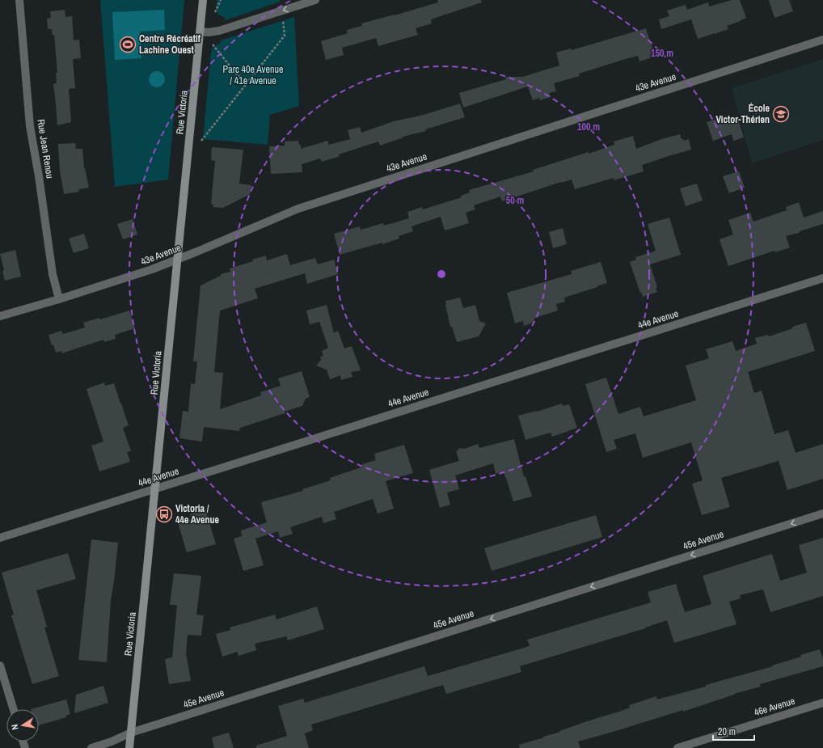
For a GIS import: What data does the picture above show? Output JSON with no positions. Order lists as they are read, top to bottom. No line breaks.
{"streets":{"main road":["Rue Victoria"],"street":["43e Avenue","Rue Jean Renou","44e Avenue","45e Avenue","46e Avenue"]},"crossings":[["43e Avenue","Rue Victoria"],["43e Avenue","Rue Jean Renou"],["Rue Victoria","44e Avenue"],["Rue Victoria","45e Avenue"]],"one_way":["45e Avenue"],"parks":["Parc 40e Avenue / 41e Avenue"],"places":{"sports":["Centre Récréatif Lachine Ouest"],"school or university":["École Victor-Thérien"],"bus stop":["Victoria / 44e Avenue"]},"scale_bar":"20 m","north":"left","rings":["150 m","100 m","50 m"]}
